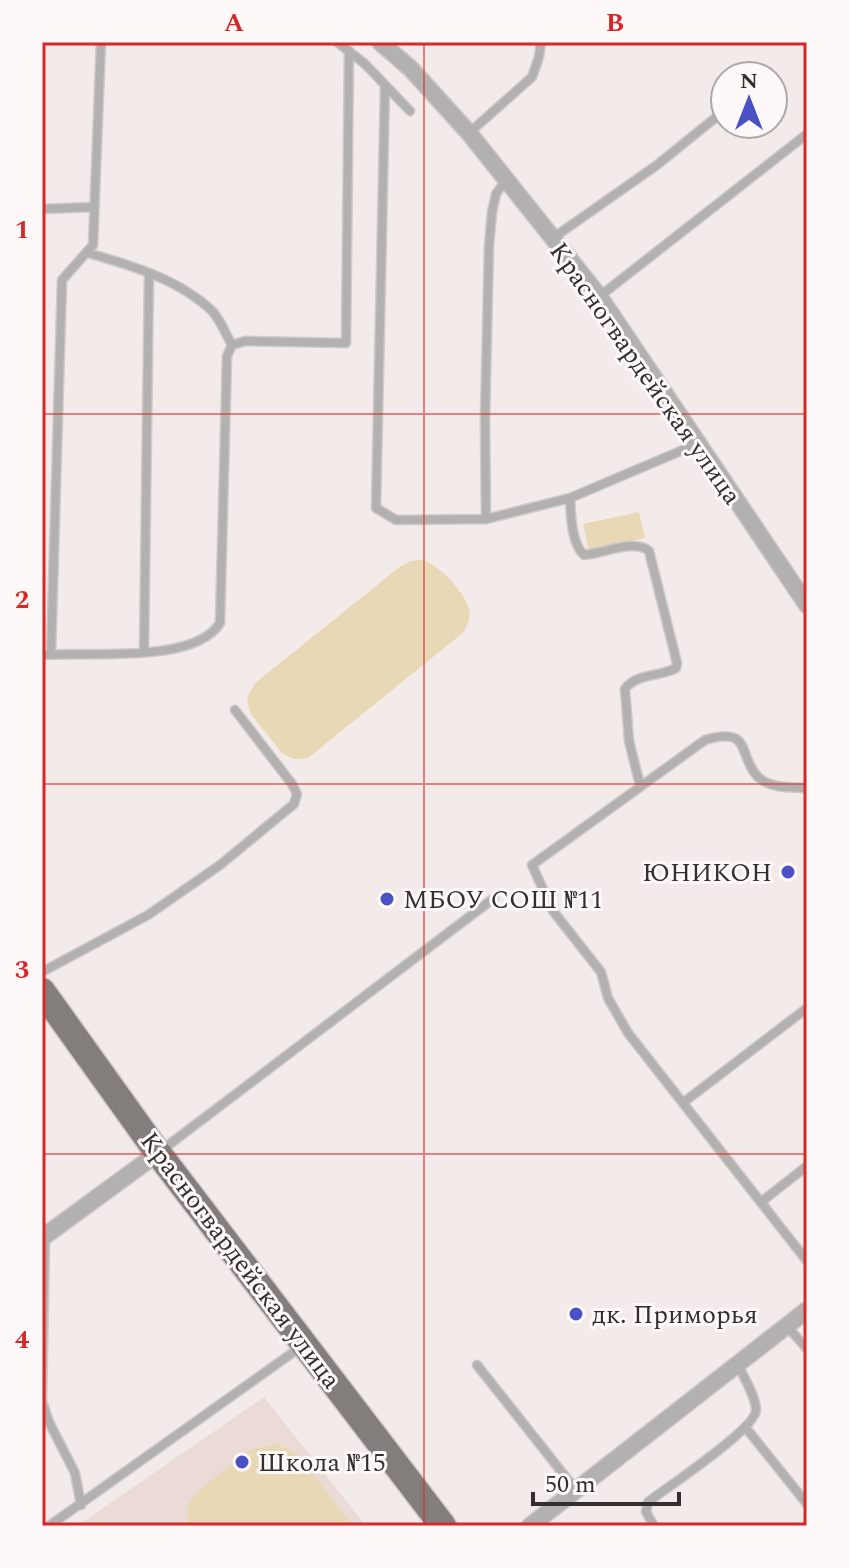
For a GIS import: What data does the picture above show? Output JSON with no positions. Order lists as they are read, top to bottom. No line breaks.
{"streets":{"main road":["Красногвардейская улица"]},"places":["ЮНИКОН","МБОУ СОШ №11","дк. Приморья","Школа №15"],"scale_bar":"50 m","north":"top","grid":{"columns":["A","B"],"rows":["1","2","3","4"]}}
